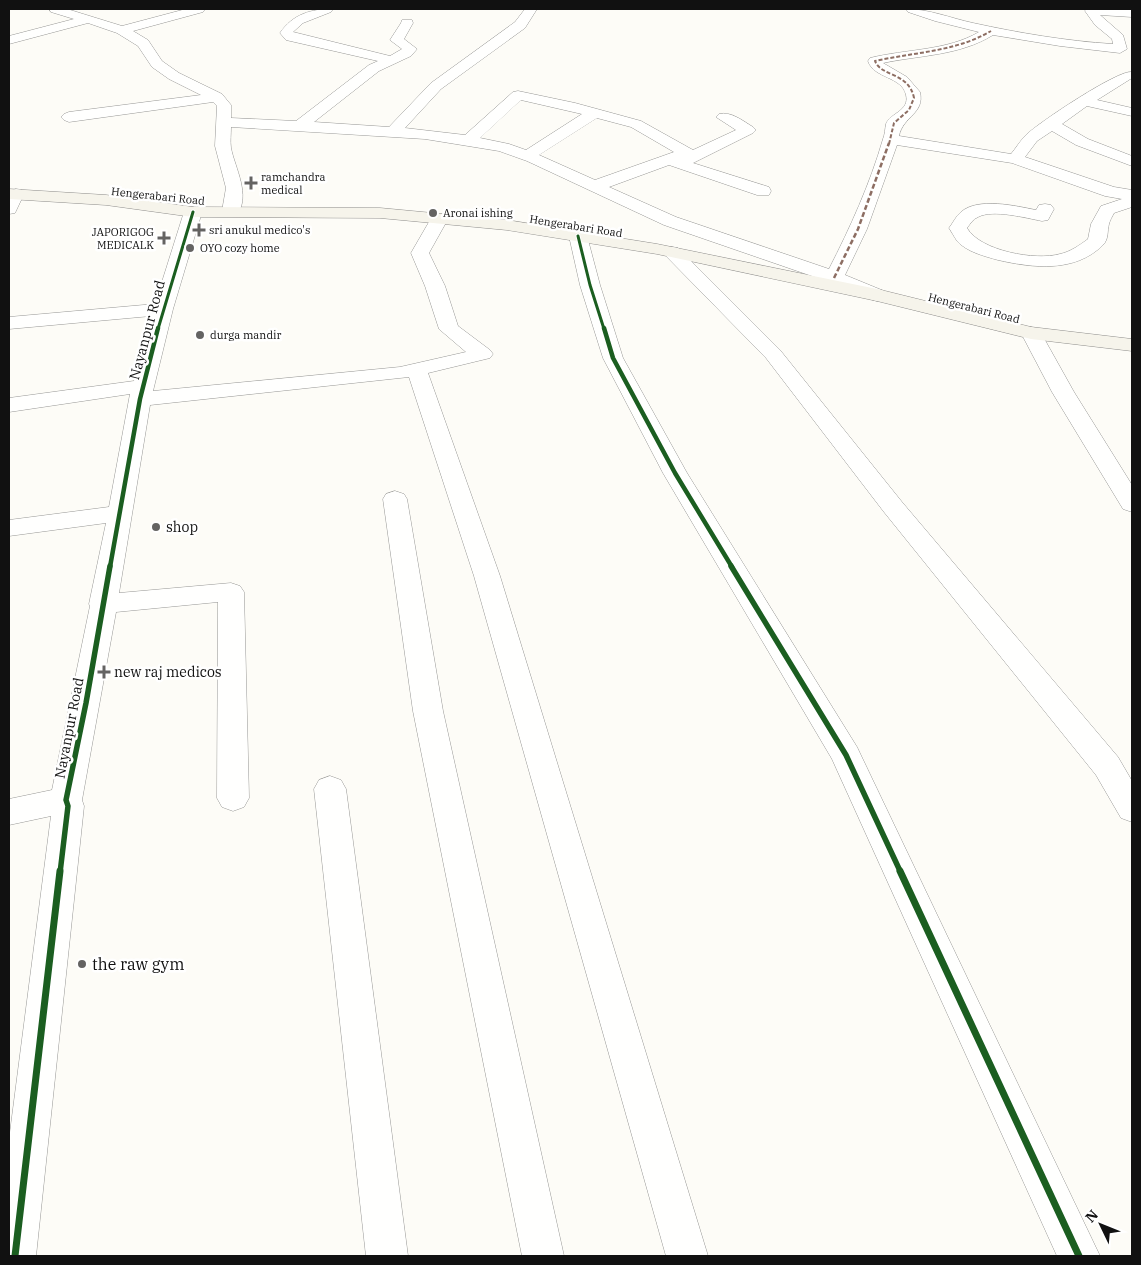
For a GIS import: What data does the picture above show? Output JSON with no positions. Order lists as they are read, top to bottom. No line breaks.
{"streets":{"main road":["Hengerabari Road"],"street":["Nayanpur Road"]},"crossings":[["Hengerabari Road","Nayanpur Road"]],"places":{"health":["ramchandra medical","sri anukul medico's","JAPORIGOG MEDICALK","new raj medicos"],"other":["Aronai ishing","OYO cozy home","durga mandir","shop","the raw gym"]},"north":"top left"}
